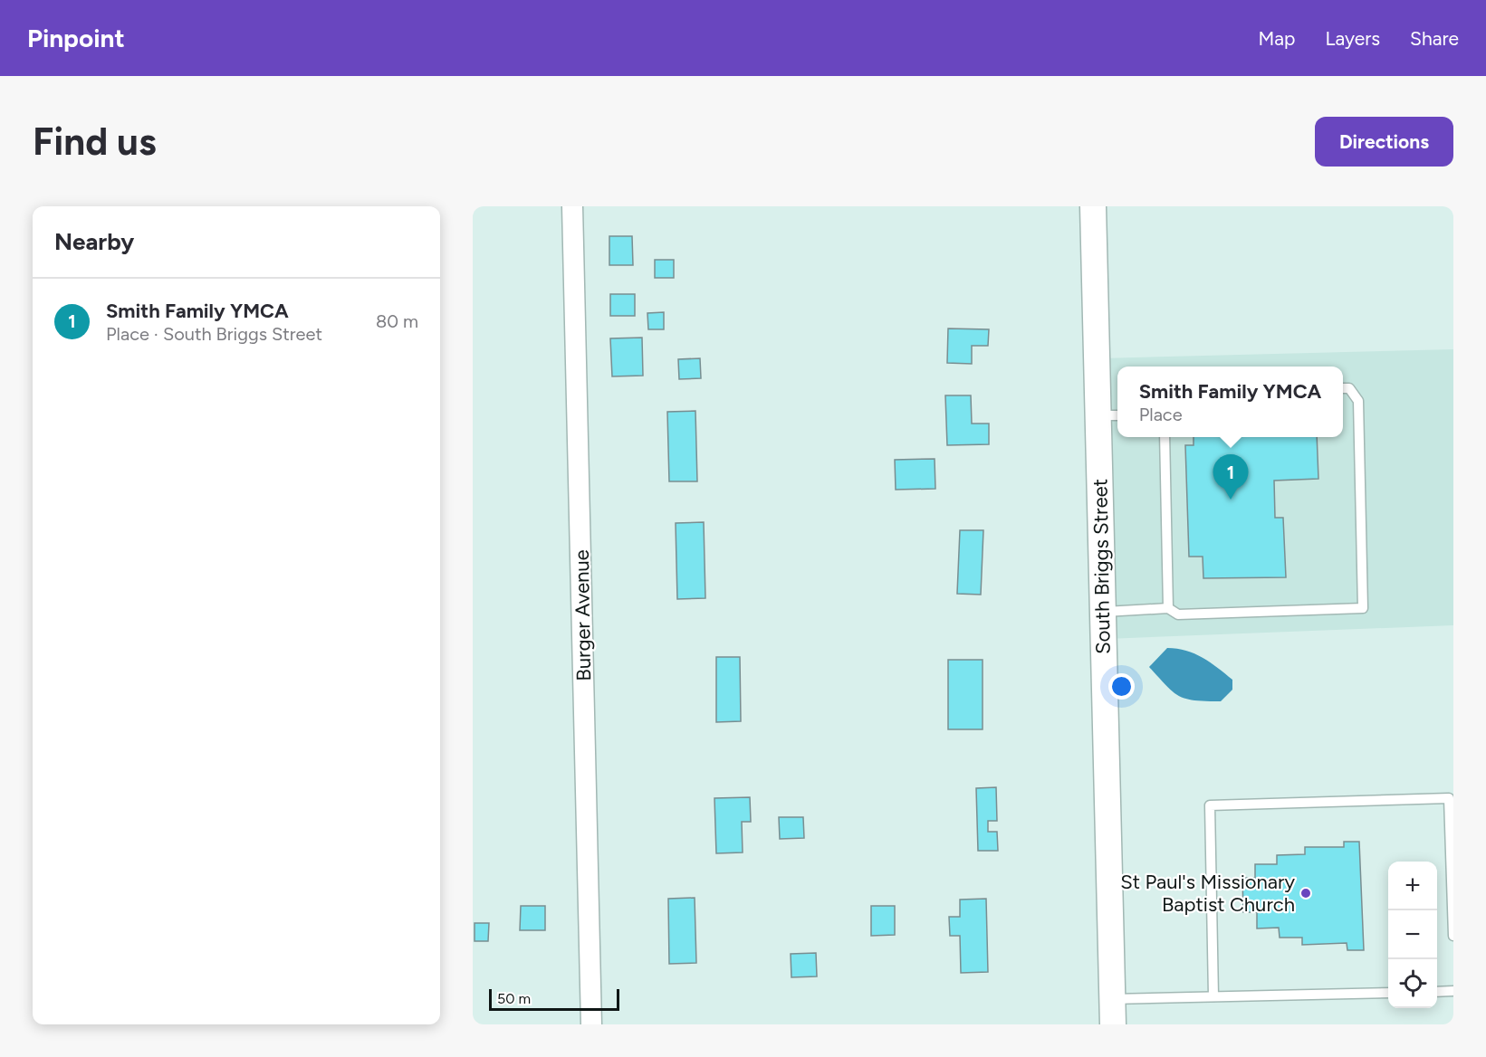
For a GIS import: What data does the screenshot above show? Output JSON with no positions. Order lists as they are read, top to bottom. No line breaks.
{"streets":{"street":["South Briggs Street","Burger Avenue"]},"places":["St Paul's Missionary Baptist Church"],"scale_bar":"50 m","page":{"header":"Pinpoint","nav":["Map","Layers","Share"],"buttons":"Directions","title":"Find us","heading":"Nearby","list":[{"mark":"1","name":"Smith Family YMCA","note":"Place · South Briggs Street","value":"80 m"}],"popup":["Smith Family YMCA","Place"],"pins":"1","map_buttons":["+","−"],"scale":"50 m"}}
